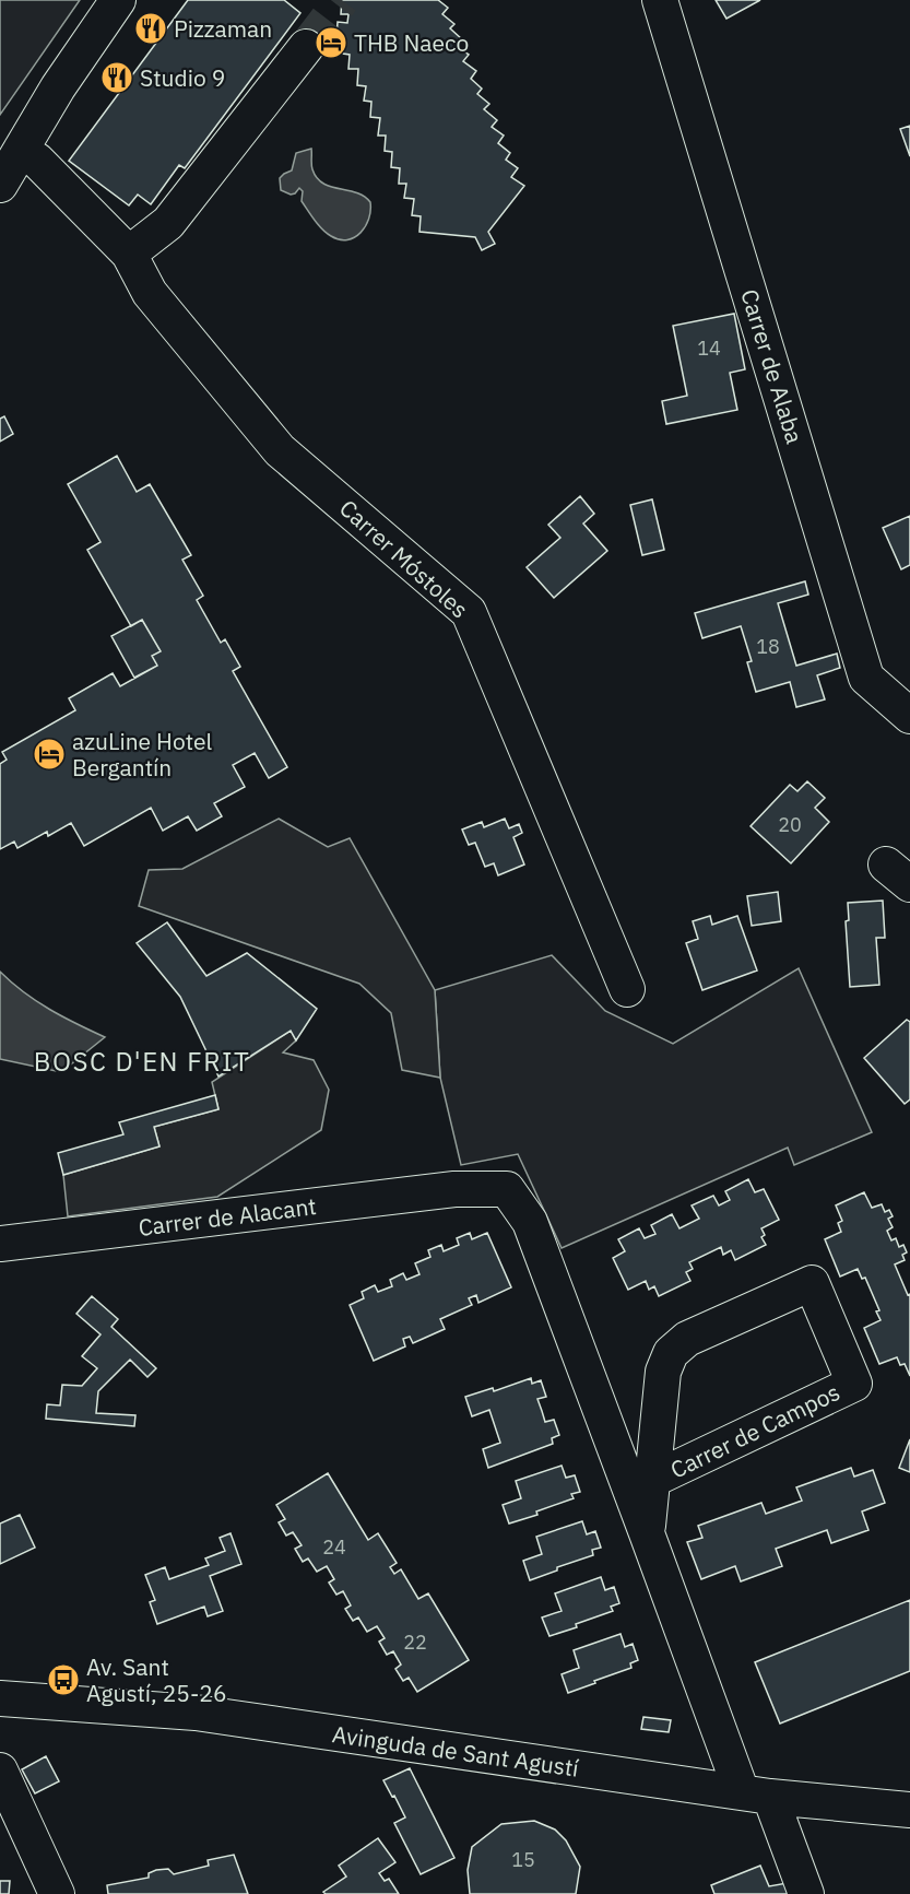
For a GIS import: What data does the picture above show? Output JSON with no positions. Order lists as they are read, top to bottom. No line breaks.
{"streets":{"street":["Carrer de Alaba","Carrer Móstoles","Carrer de Alacant","Carrer de Campos","Avinguda de Sant Agustí"]},"crossings":[["Carrer de Alacant","Carrer de Campos"],["Carrer de Campos","Avinguda de Sant Agustí"]],"districts":["BOSC D'EN FRIT"],"places":{"restaurant":["Pizzaman","Studio 9"],"hotel":["THB Naeco","azuLine Hotel Bergantín"],"bus stop":["Av. Sant Agustí, 25-26"]},"house_numbers":["14","18","20","24","22","15"]}
